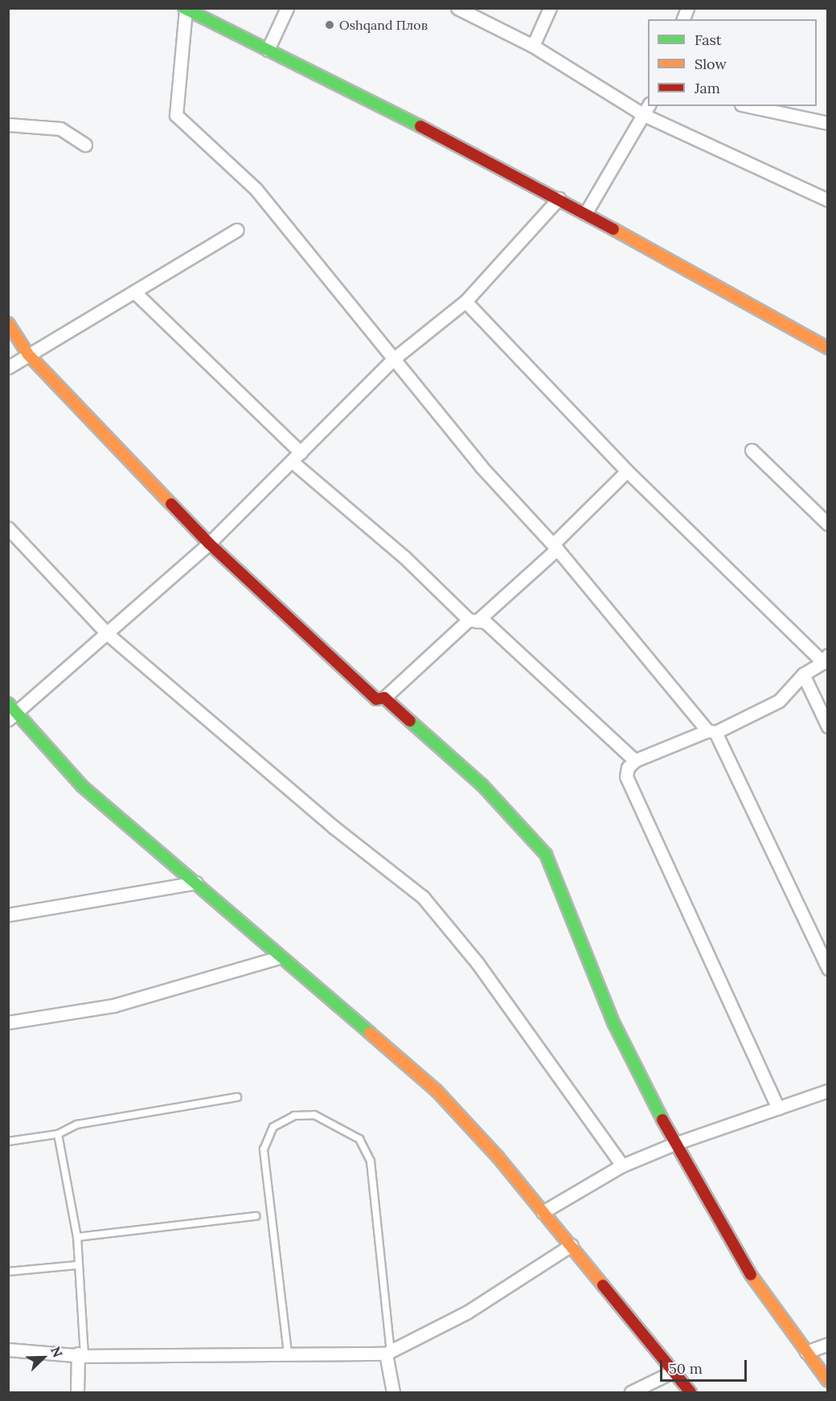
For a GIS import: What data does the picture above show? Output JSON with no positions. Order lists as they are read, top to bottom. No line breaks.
{"places":["Oshqand Плов"],"legend":["Fast","Slow","Jam"],"scale_bar":"50 m","north":"top right"}
